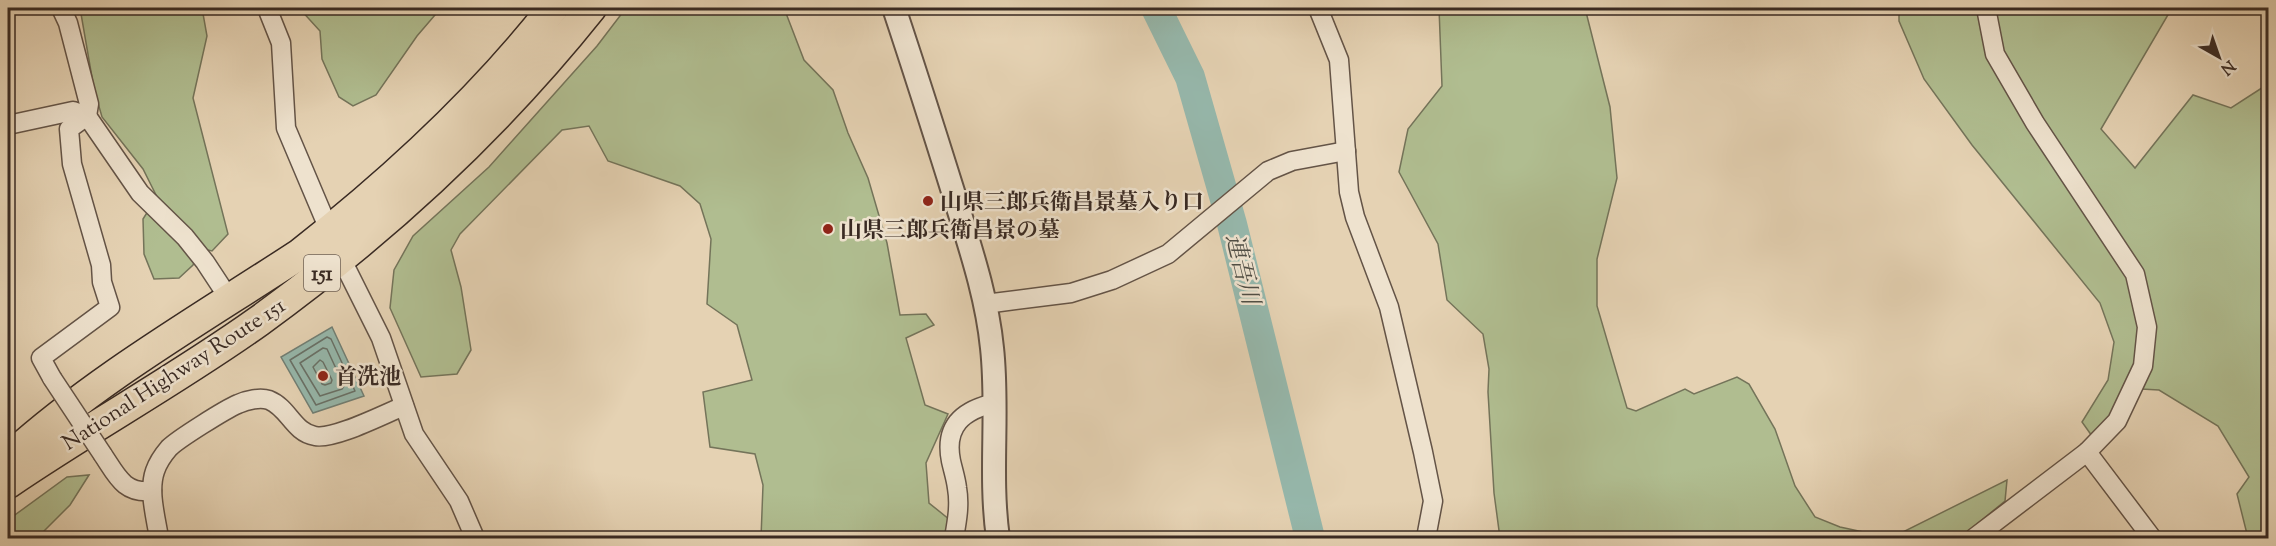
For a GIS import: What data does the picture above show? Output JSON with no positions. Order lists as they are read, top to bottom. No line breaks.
{"streets":{"highway":["151","National Highway Route 151"]},"water":["連吾川"],"places":["山県三郎兵衛昌景墓入り口","山県三郎兵衛昌景の墓","首洗池"],"north":"bottom right"}
